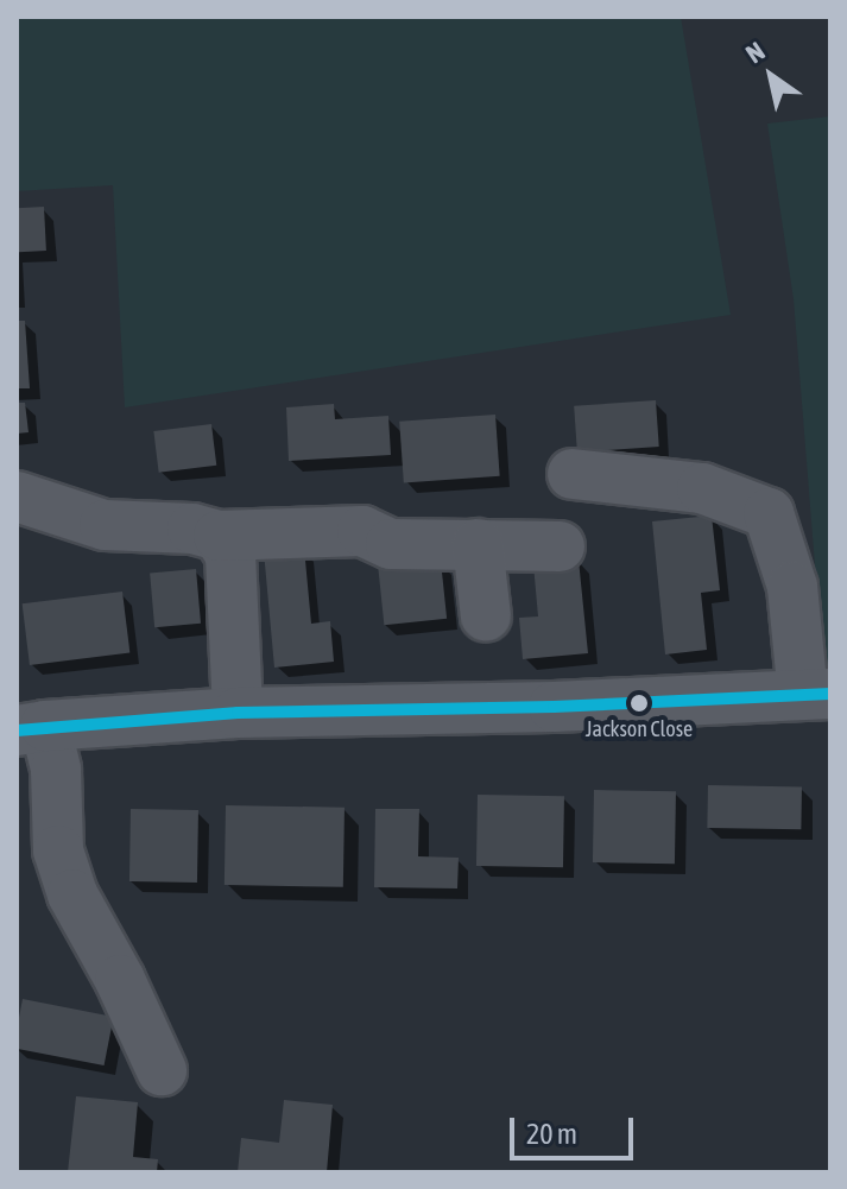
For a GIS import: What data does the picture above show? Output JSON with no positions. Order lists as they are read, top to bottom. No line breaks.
{"places":["Jackson Close"],"scale_bar":"20 m","north":"top left"}
